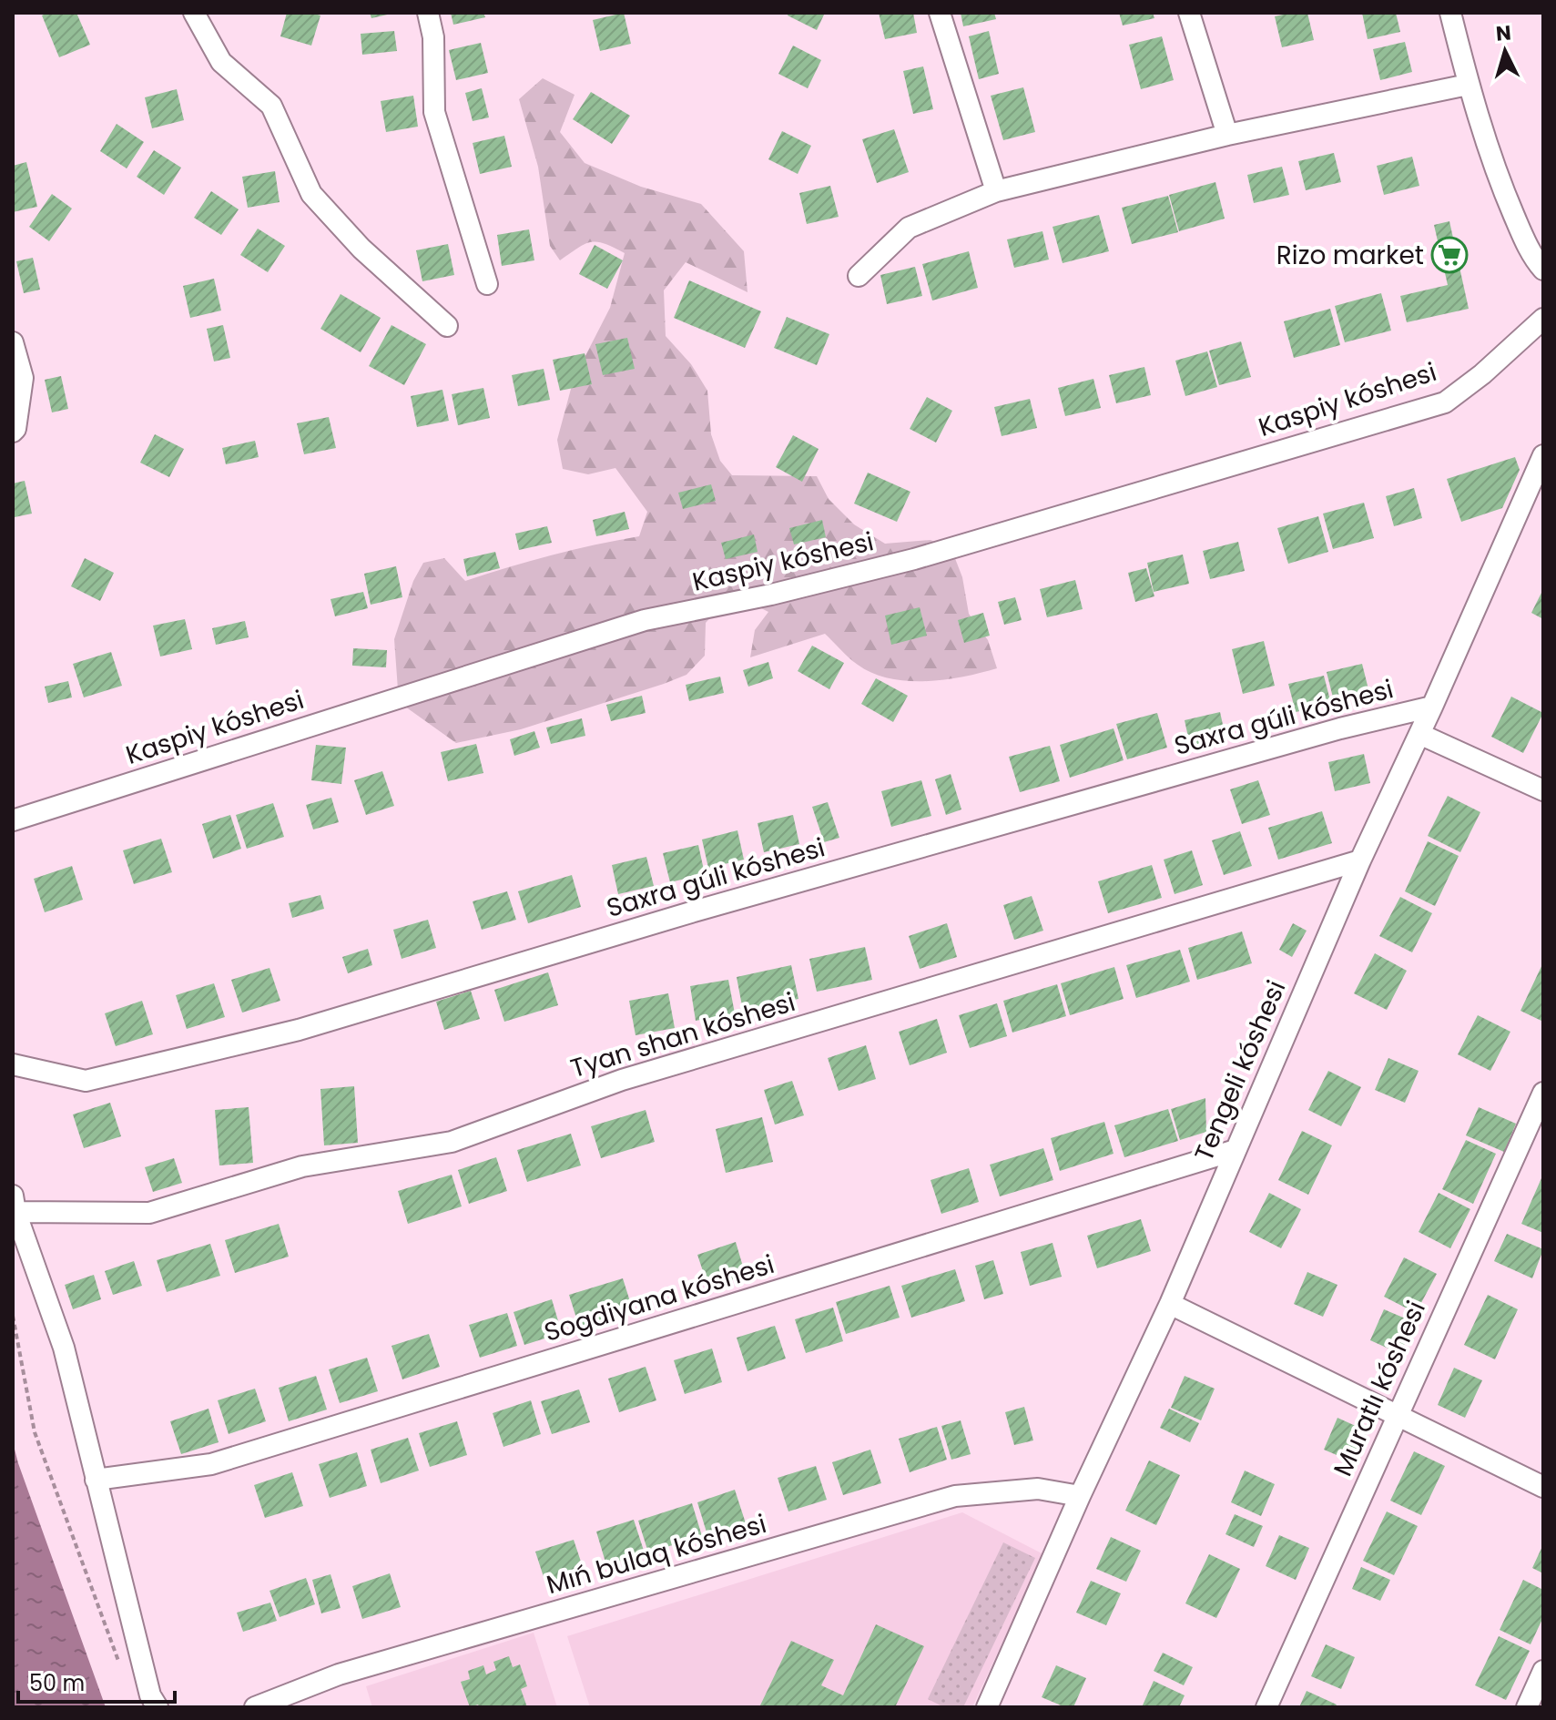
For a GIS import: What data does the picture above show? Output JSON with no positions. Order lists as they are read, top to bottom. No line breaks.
{"streets":{"street":["Kaspiy kóshesi","Saxra gúli kóshesi","Tyan shan kóshesi","Tengeli kóshesi","Sogdiyana kóshesi","Muratlı kóshesi","Mıń bulaq kóshesi"]},"crossings":[["Saxra gúli kóshesi","Tengeli kóshesi"],["Tyan shan kóshesi","Tengeli kóshesi"],["Tengeli kóshesi","Sogdiyana kóshesi"],["Tengeli kóshesi","Mıń bulaq kóshesi"]],"places":{"supermarket":["Rizo market"]},"scale_bar":"50 m","north":"top"}
